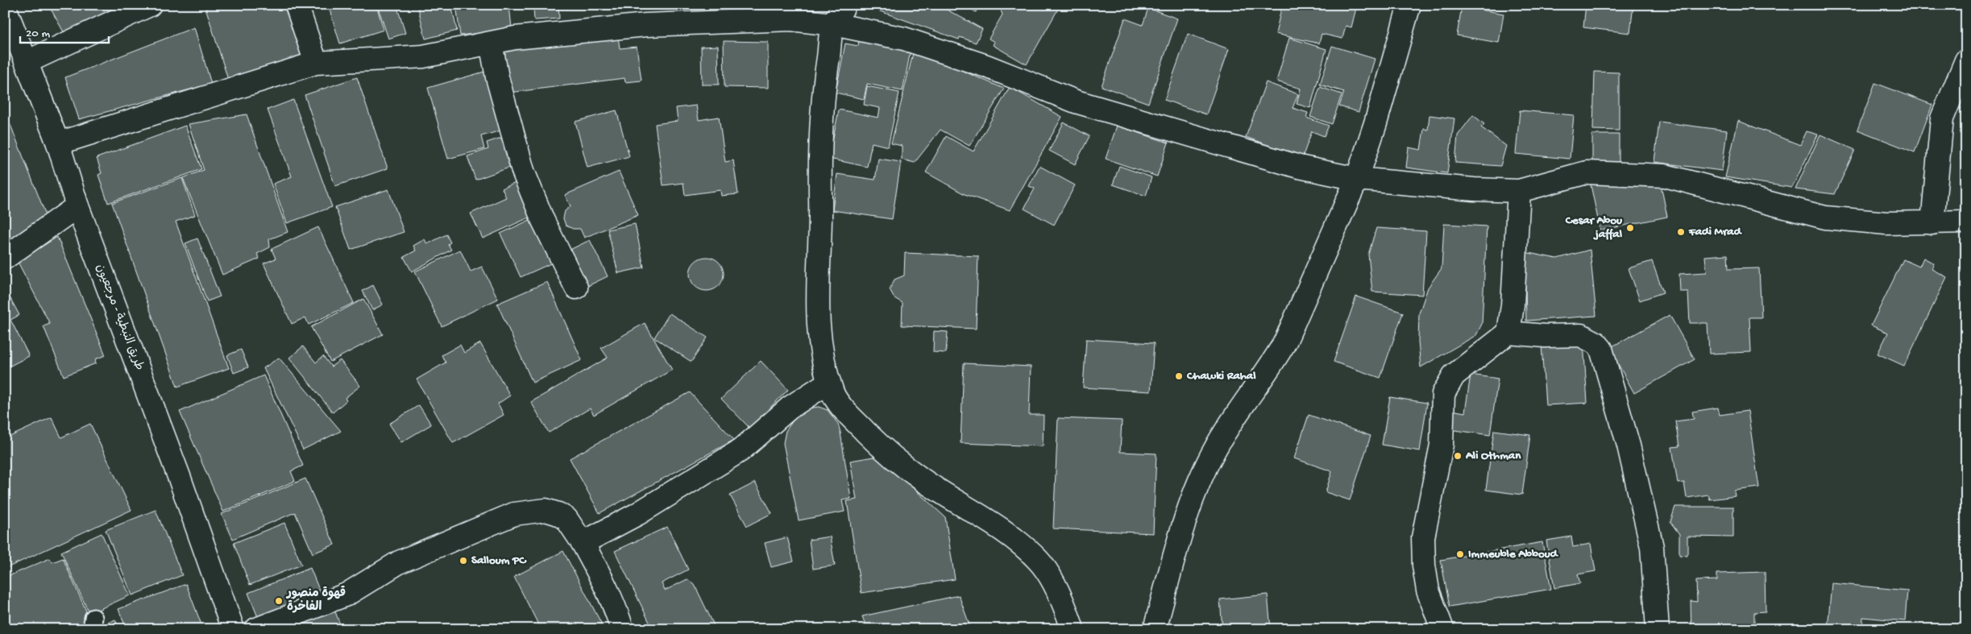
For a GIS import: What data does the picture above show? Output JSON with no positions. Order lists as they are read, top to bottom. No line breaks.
{"streets":{"street":["طريق النبطية - مرجعيون"]},"places":["Cesar Abou jaffal","Fadi Mrad","Chawki Rahal","Ali Othman","Immeuble Abboud","Salloum PC","قهوة منصور الفاخرة"],"scale_bar":"20 m"}
